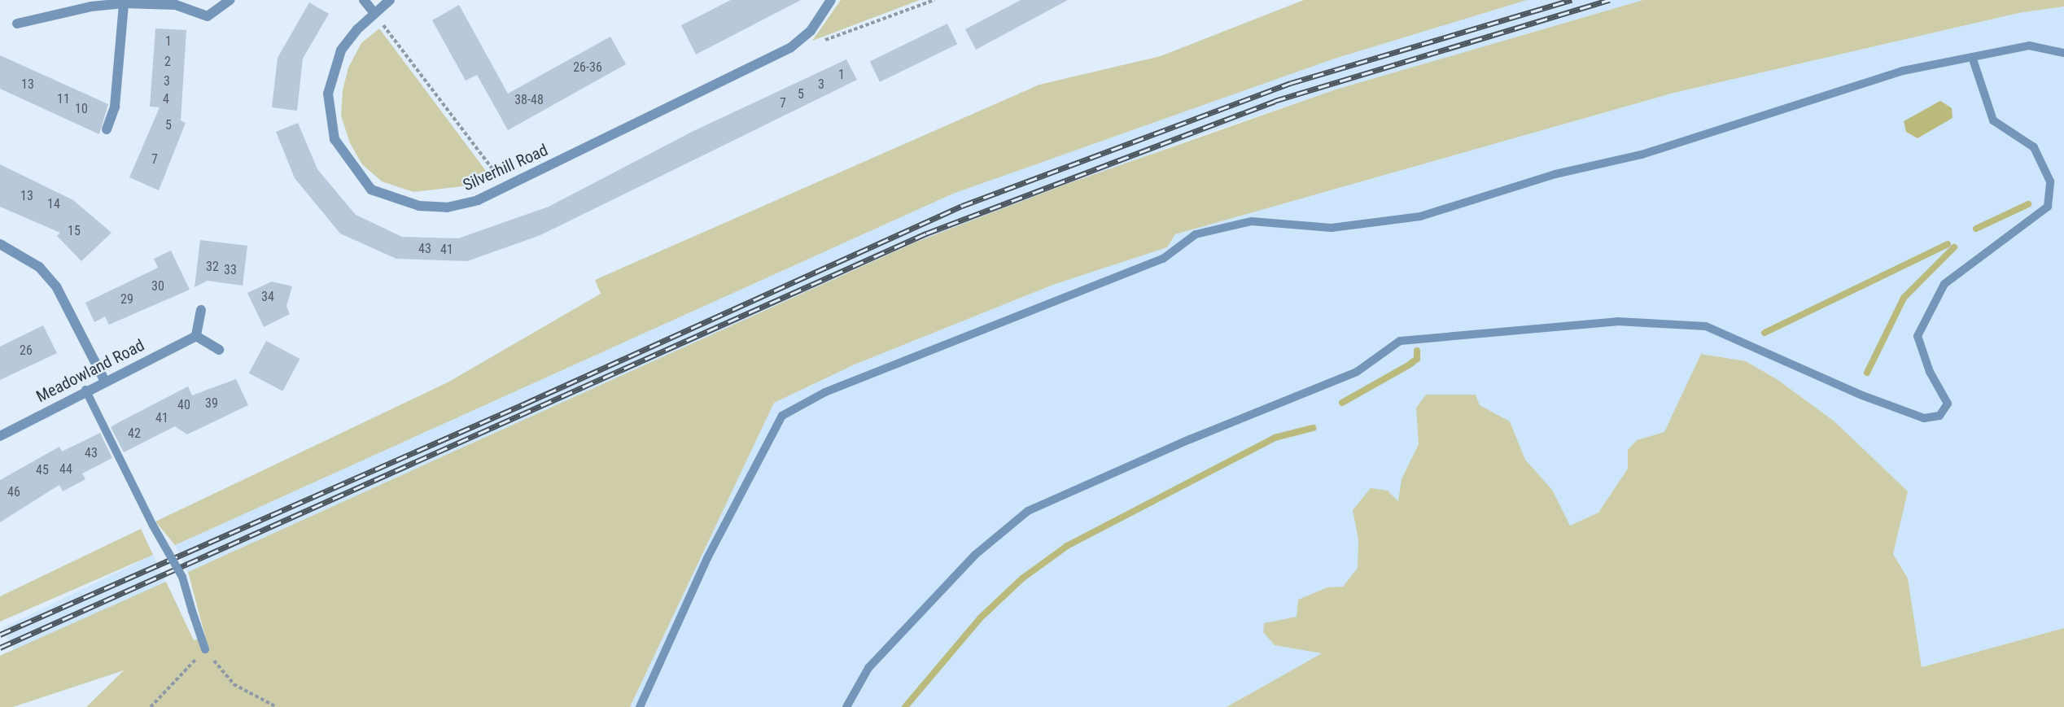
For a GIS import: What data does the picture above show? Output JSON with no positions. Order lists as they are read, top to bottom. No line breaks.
{"streets":{"street":["Silverhill Road","Meadowland Road"]},"house_numbers":["1","2","26-36","1","3","13","3","5","11","4","38-48","7","10","5","7","13","14","15","43","41","32","33","30","34","29","26","39","40","41","42","43","44","45","46"]}
